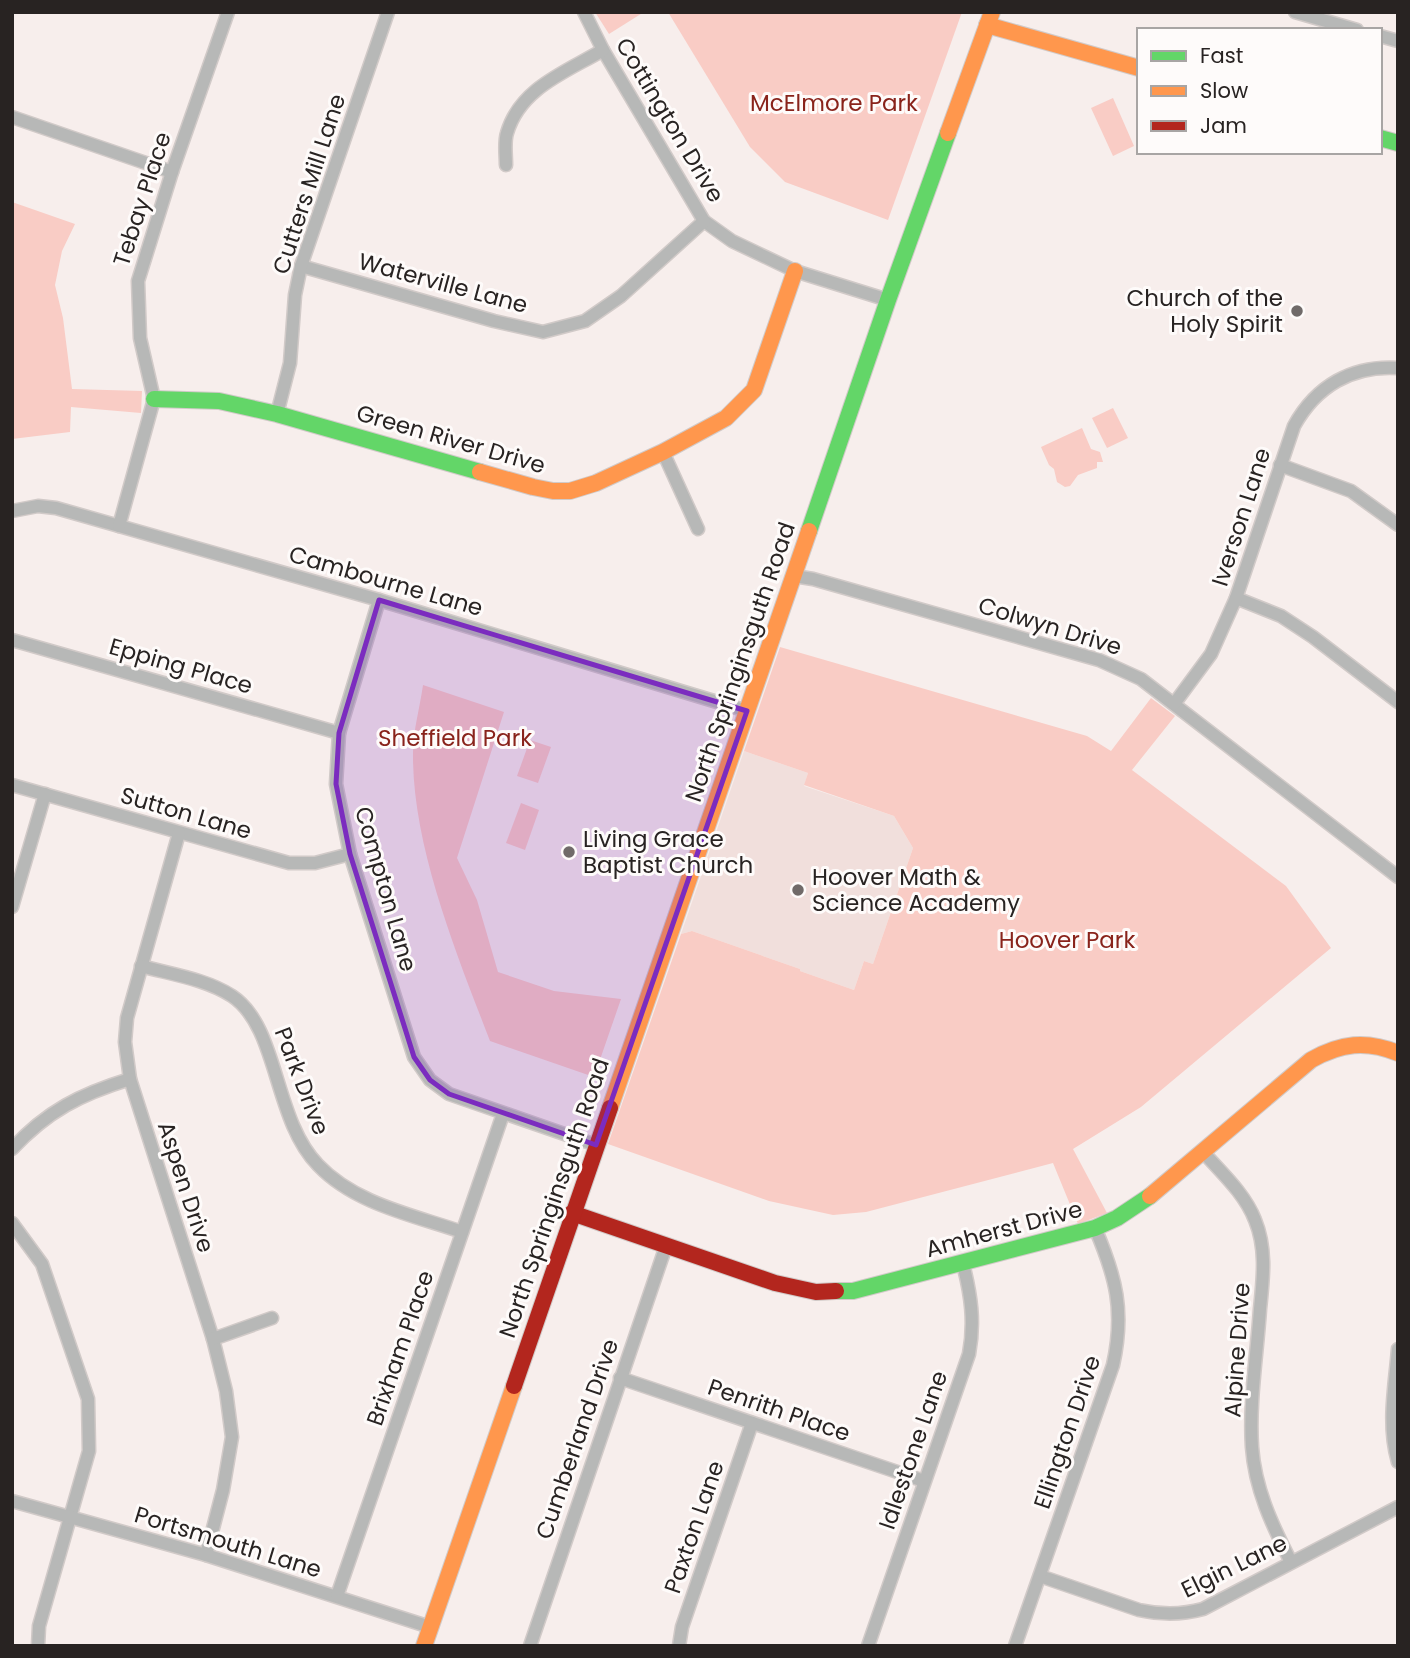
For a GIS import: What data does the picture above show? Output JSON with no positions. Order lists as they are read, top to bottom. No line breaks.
{"streets":{"street":["Cottington Drive","Cutters Mill Lane","Tebay Place","Waterville Lane","Green River Drive","Iverson Lane","Cambourne Lane","Colwyn Drive","North Springinsguth Road","Epping Place","Sutton Lane","Compton Lane","Park Drive","Aspen Drive","Amherst Drive","Brixham Place","Alpine Drive","Penrith Place","Ellington Drive","Cumberland Drive","Idlestone Lane","Paxton Lane","Portsmouth Lane","Elgin Lane"]},"crossings":[["Cottington Drive","Waterville Lane"],["Cottington Drive","Green River Drive"],["Cottington Drive","North Springinsguth Road"],["Cutters Mill Lane","Waterville Lane"],["Cutters Mill Lane","Green River Drive"],["Tebay Place","Green River Drive"],["Tebay Place","Cambourne Lane"],["Iverson Lane","Colwyn Drive"],["Cambourne Lane","North Springinsguth Road"],["Cambourne Lane","Compton Lane"],["Colwyn Drive","North Springinsguth Road"],["North Springinsguth Road","Amherst Drive"],["North Springinsguth Road","Portsmouth Lane"],["Epping Place","Compton Lane"],["Sutton Lane","Compton Lane"],["Sutton Lane","Aspen Drive"],["Compton Lane","Brixham Place"],["Park Drive","Aspen Drive"],["Park Drive","Brixham Place"],["Aspen Drive","Portsmouth Lane"],["Amherst Drive","Alpine Drive"],["Amherst Drive","Ellington Drive"],["Amherst Drive","Cumberland Drive"],["Amherst Drive","Idlestone Lane"],["Brixham Place","Portsmouth Lane"],["Alpine Drive","Elgin Lane"],["Penrith Place","Cumberland Drive"],["Penrith Place","Idlestone Lane"],["Penrith Place","Paxton Lane"],["Ellington Drive","Elgin Lane"]],"parks":["McElmore Park","Sheffield Park","Hoover Park"],"places":["Church of the Holy Spirit","Living Grace Baptist Church","Hoover Math & Science Academy"],"legend":["Fast","Slow","Jam"]}
